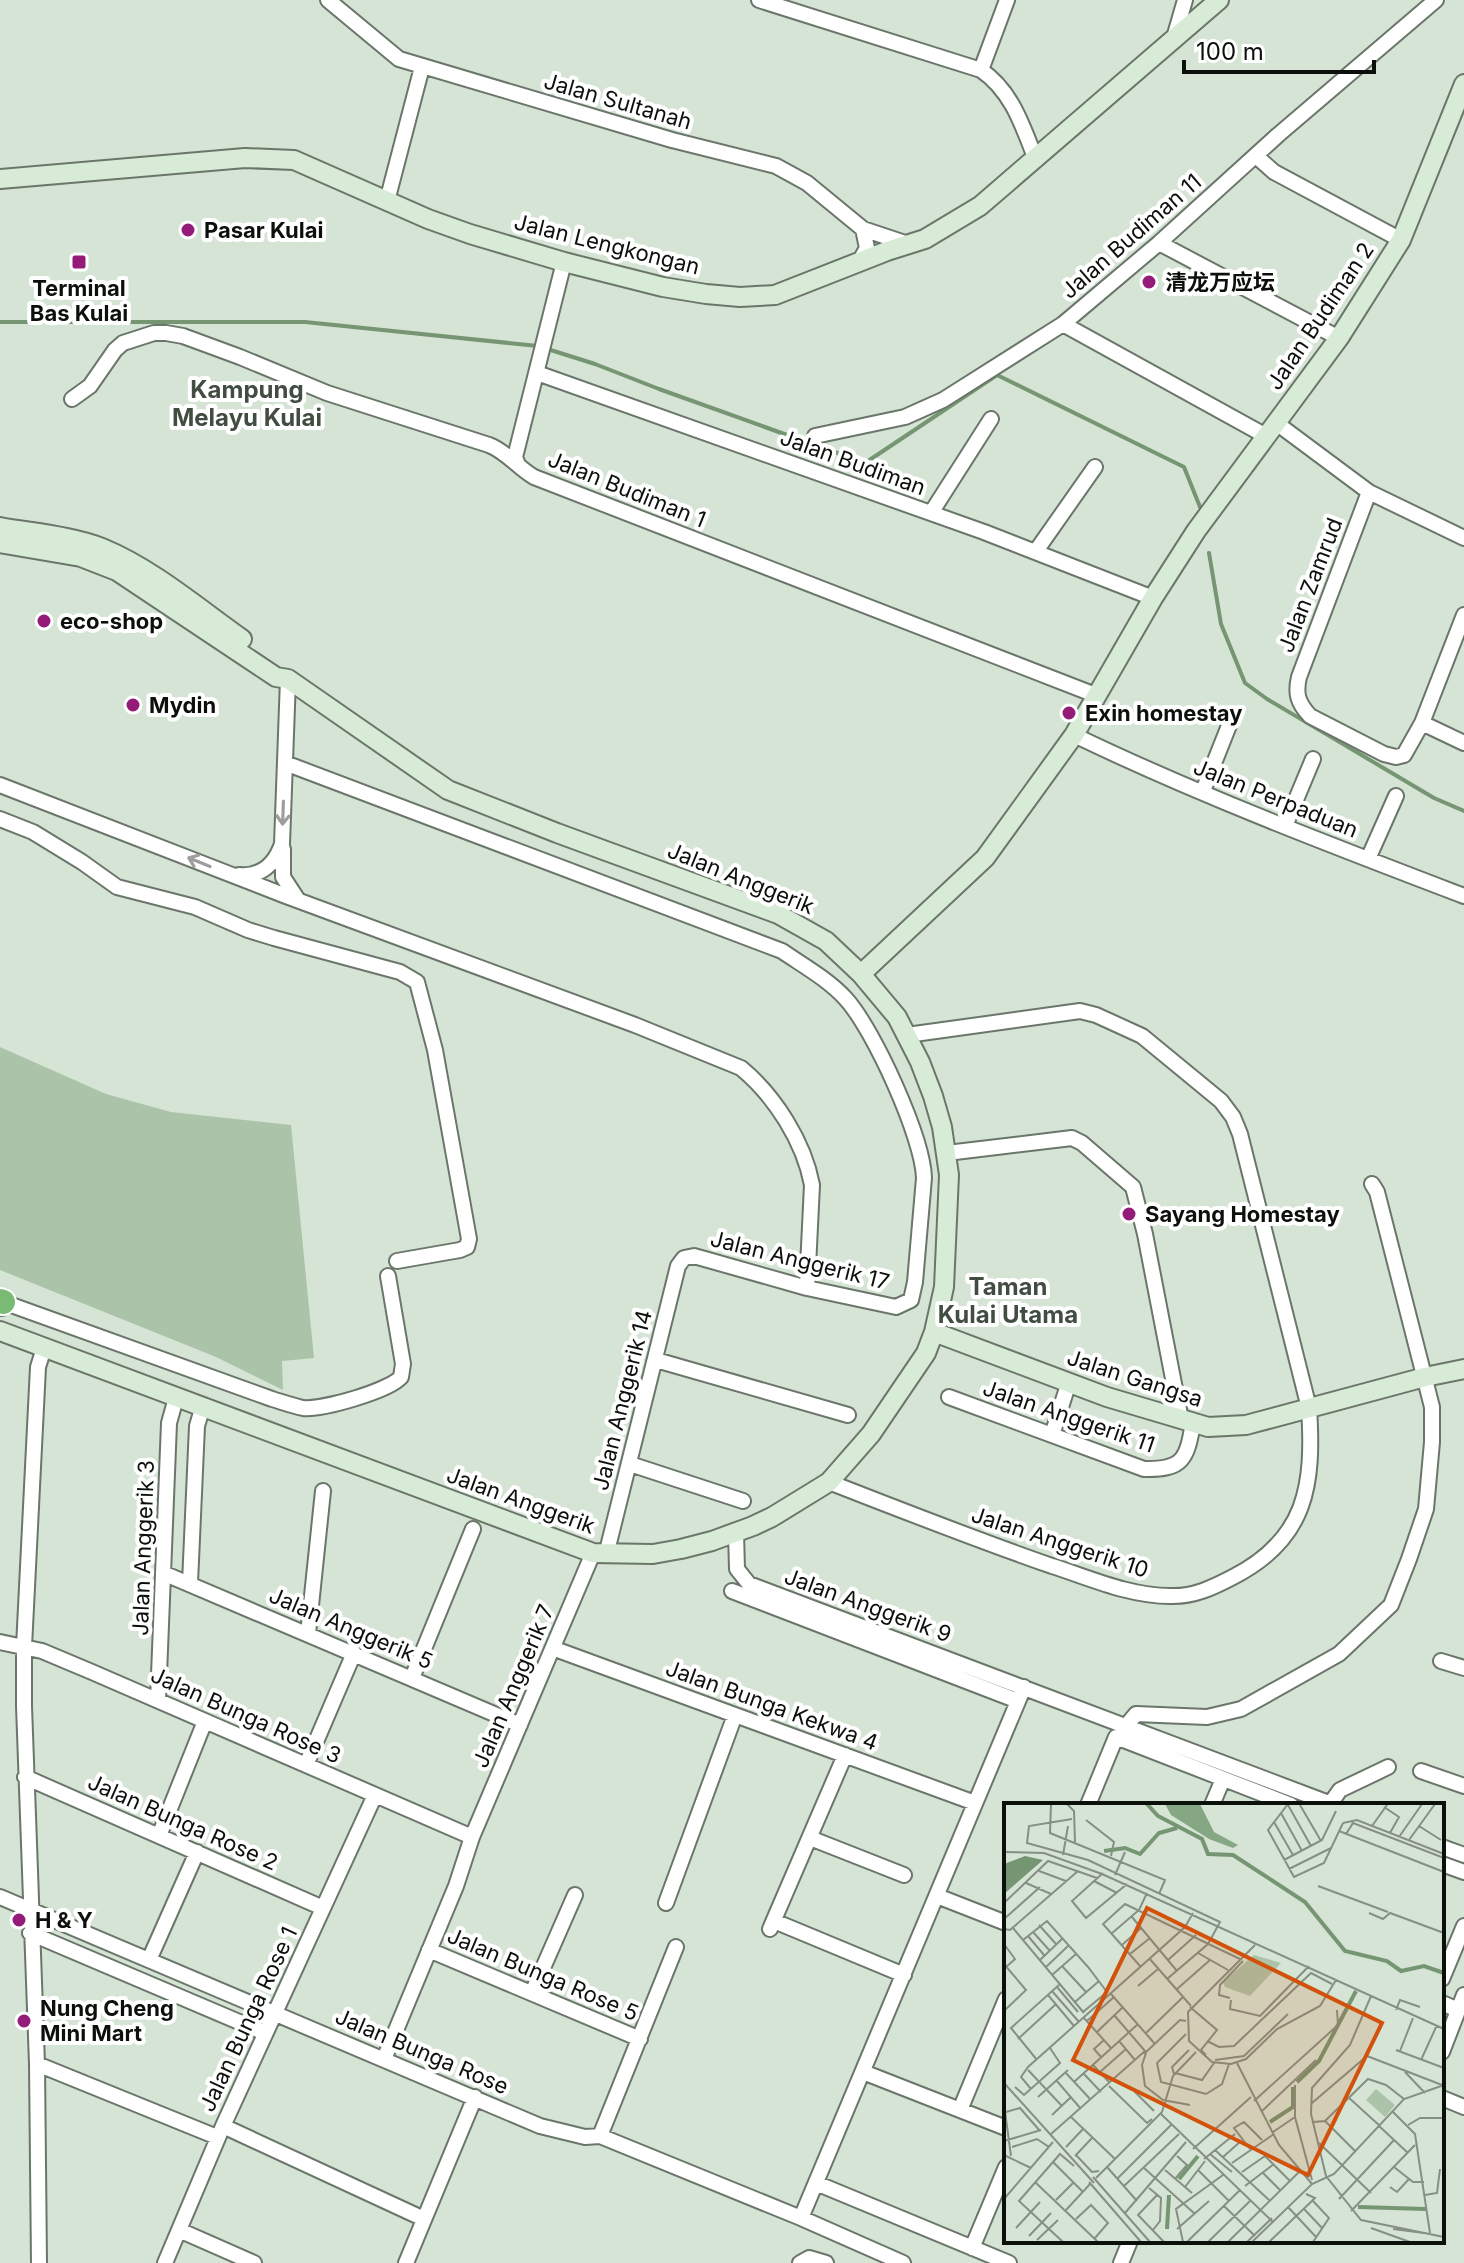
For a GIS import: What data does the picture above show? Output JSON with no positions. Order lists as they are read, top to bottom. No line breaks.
{"streets":{"street":["Jalan Sultanah","Jalan Budiman 11","Jalan Lengkongan","Jalan Budiman 2","Jalan Budiman","Jalan Budiman 1","Jalan Zamrud","Jalan Perpaduan","Jalan Anggerik","Jalan Anggerik 17","Jalan Gangsa","Jalan Anggerik 14","Jalan Anggerik 11","Jalan Anggerik 10","Jalan Anggerik 3","Jalan Anggerik 9","Jalan Anggerik 5","Jalan Anggerik 7","Jalan Bunga Kekwa 4","Jalan Bunga Rose 3","Jalan Bunga Rose 2","Jalan Bunga Rose 5","Jalan Bunga Rose 1","Jalan Bunga Rose"]},"crossings":[["Jalan Budiman 2","Jalan Budiman"],["Jalan Budiman 2","Jalan Budiman 1"],["Jalan Budiman 2","Jalan Perpaduan"],["Jalan Budiman 2","Jalan Anggerik"],["Jalan Anggerik","Jalan Gangsa"],["Jalan Anggerik","Jalan Anggerik 14"],["Jalan Anggerik","Jalan Anggerik 11"],["Jalan Anggerik","Jalan Anggerik 10"],["Jalan Anggerik","Jalan Anggerik 3"],["Jalan Anggerik","Jalan Anggerik 9"],["Jalan Anggerik","Jalan Anggerik 7"],["Jalan Anggerik 17","Jalan Anggerik 14"],["Jalan Gangsa","Jalan Anggerik 11"],["Jalan Gangsa","Jalan Anggerik 10"],["Jalan Anggerik 14","Jalan Anggerik 7"],["Jalan Anggerik 3","Jalan Anggerik 5"],["Jalan Anggerik 3","Jalan Bunga Rose 3"],["Jalan Anggerik 5","Jalan Anggerik 7"],["Jalan Anggerik 7","Jalan Bunga Kekwa 4"],["Jalan Anggerik 7","Jalan Bunga Rose 3"],["Jalan Anggerik 7","Jalan Bunga Rose 5"],["Jalan Anggerik 7","Jalan Bunga Rose"],["Jalan Bunga Rose 3","Jalan Bunga Rose 1"],["Jalan Bunga Rose 2","Jalan Bunga Rose 1"],["Jalan Bunga Rose 1","Jalan Bunga Rose"]],"districts":["Kampung Melayu Kulai","Taman Kulai Utama"],"places":{"other":["Pasar Kulai","清龙万应坛","eco-shop","Mydin","Exin homestay","Sayang Homestay","H & Y","Nung Cheng Mini Mart"],"transit":["Terminal Bas Kulai"]},"scale_bar":"100 m"}
